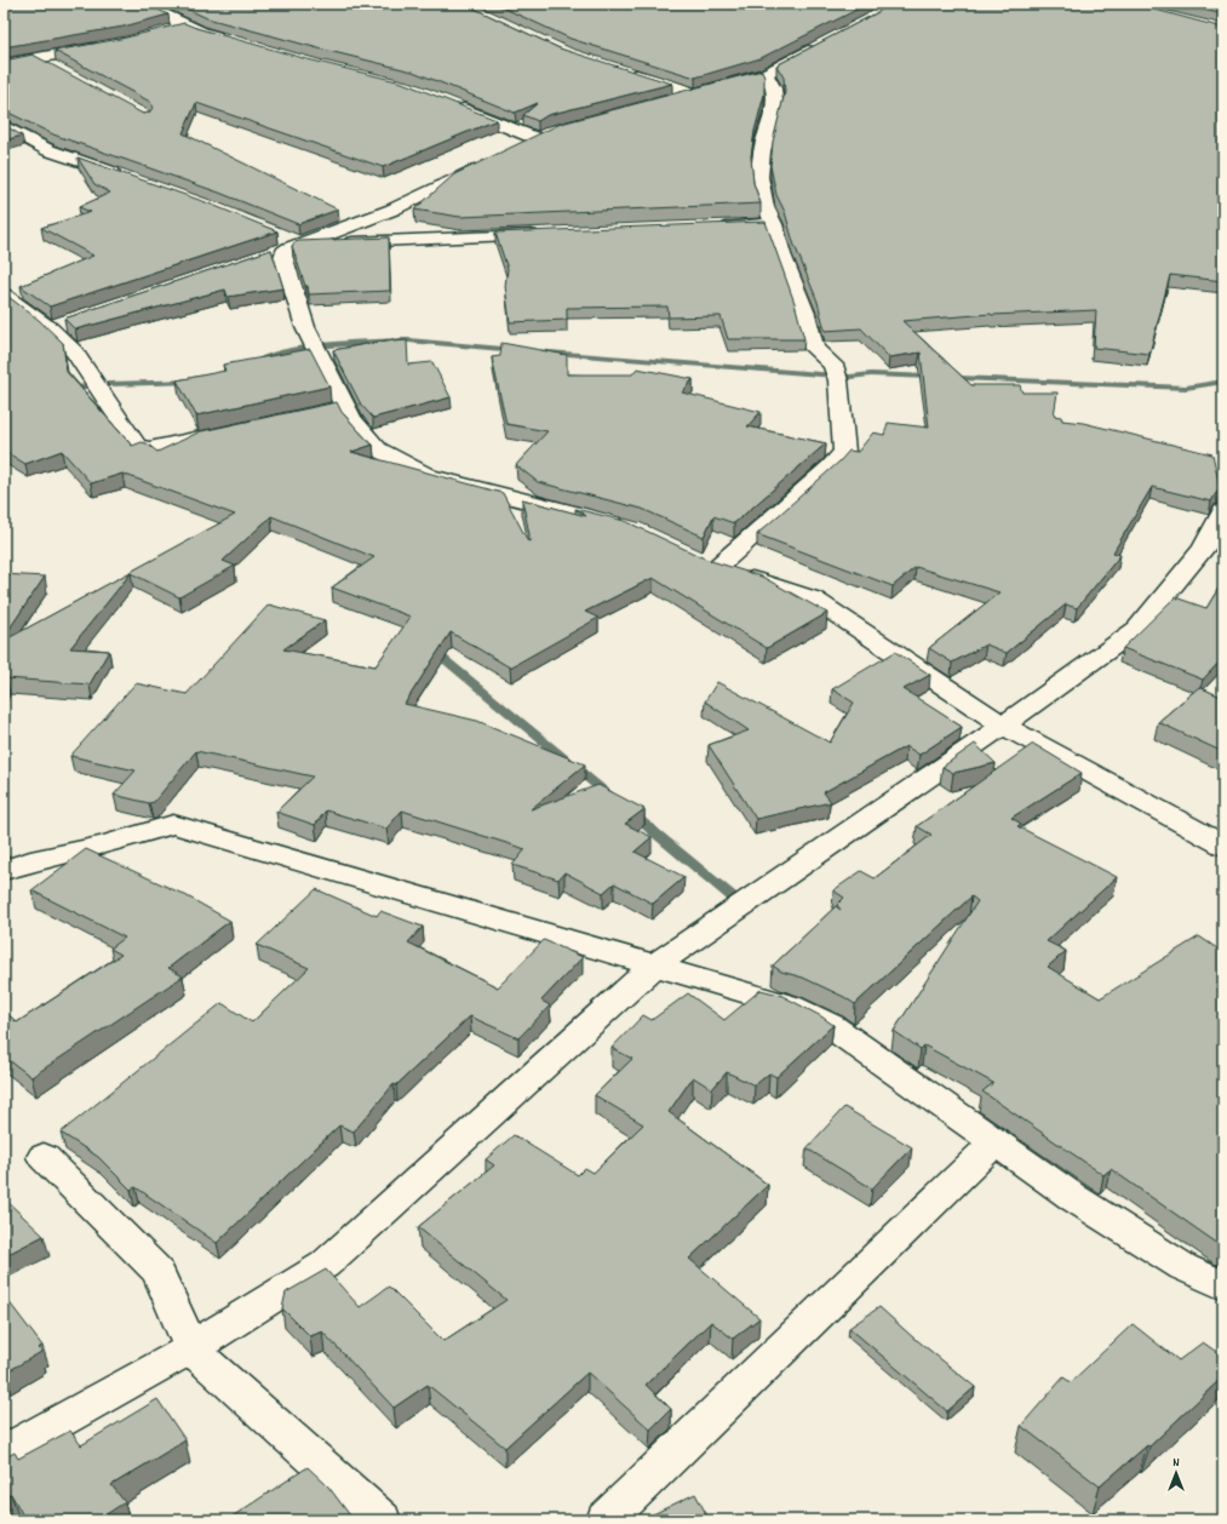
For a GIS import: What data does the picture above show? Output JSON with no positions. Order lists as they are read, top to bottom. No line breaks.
{"north":"top"}
